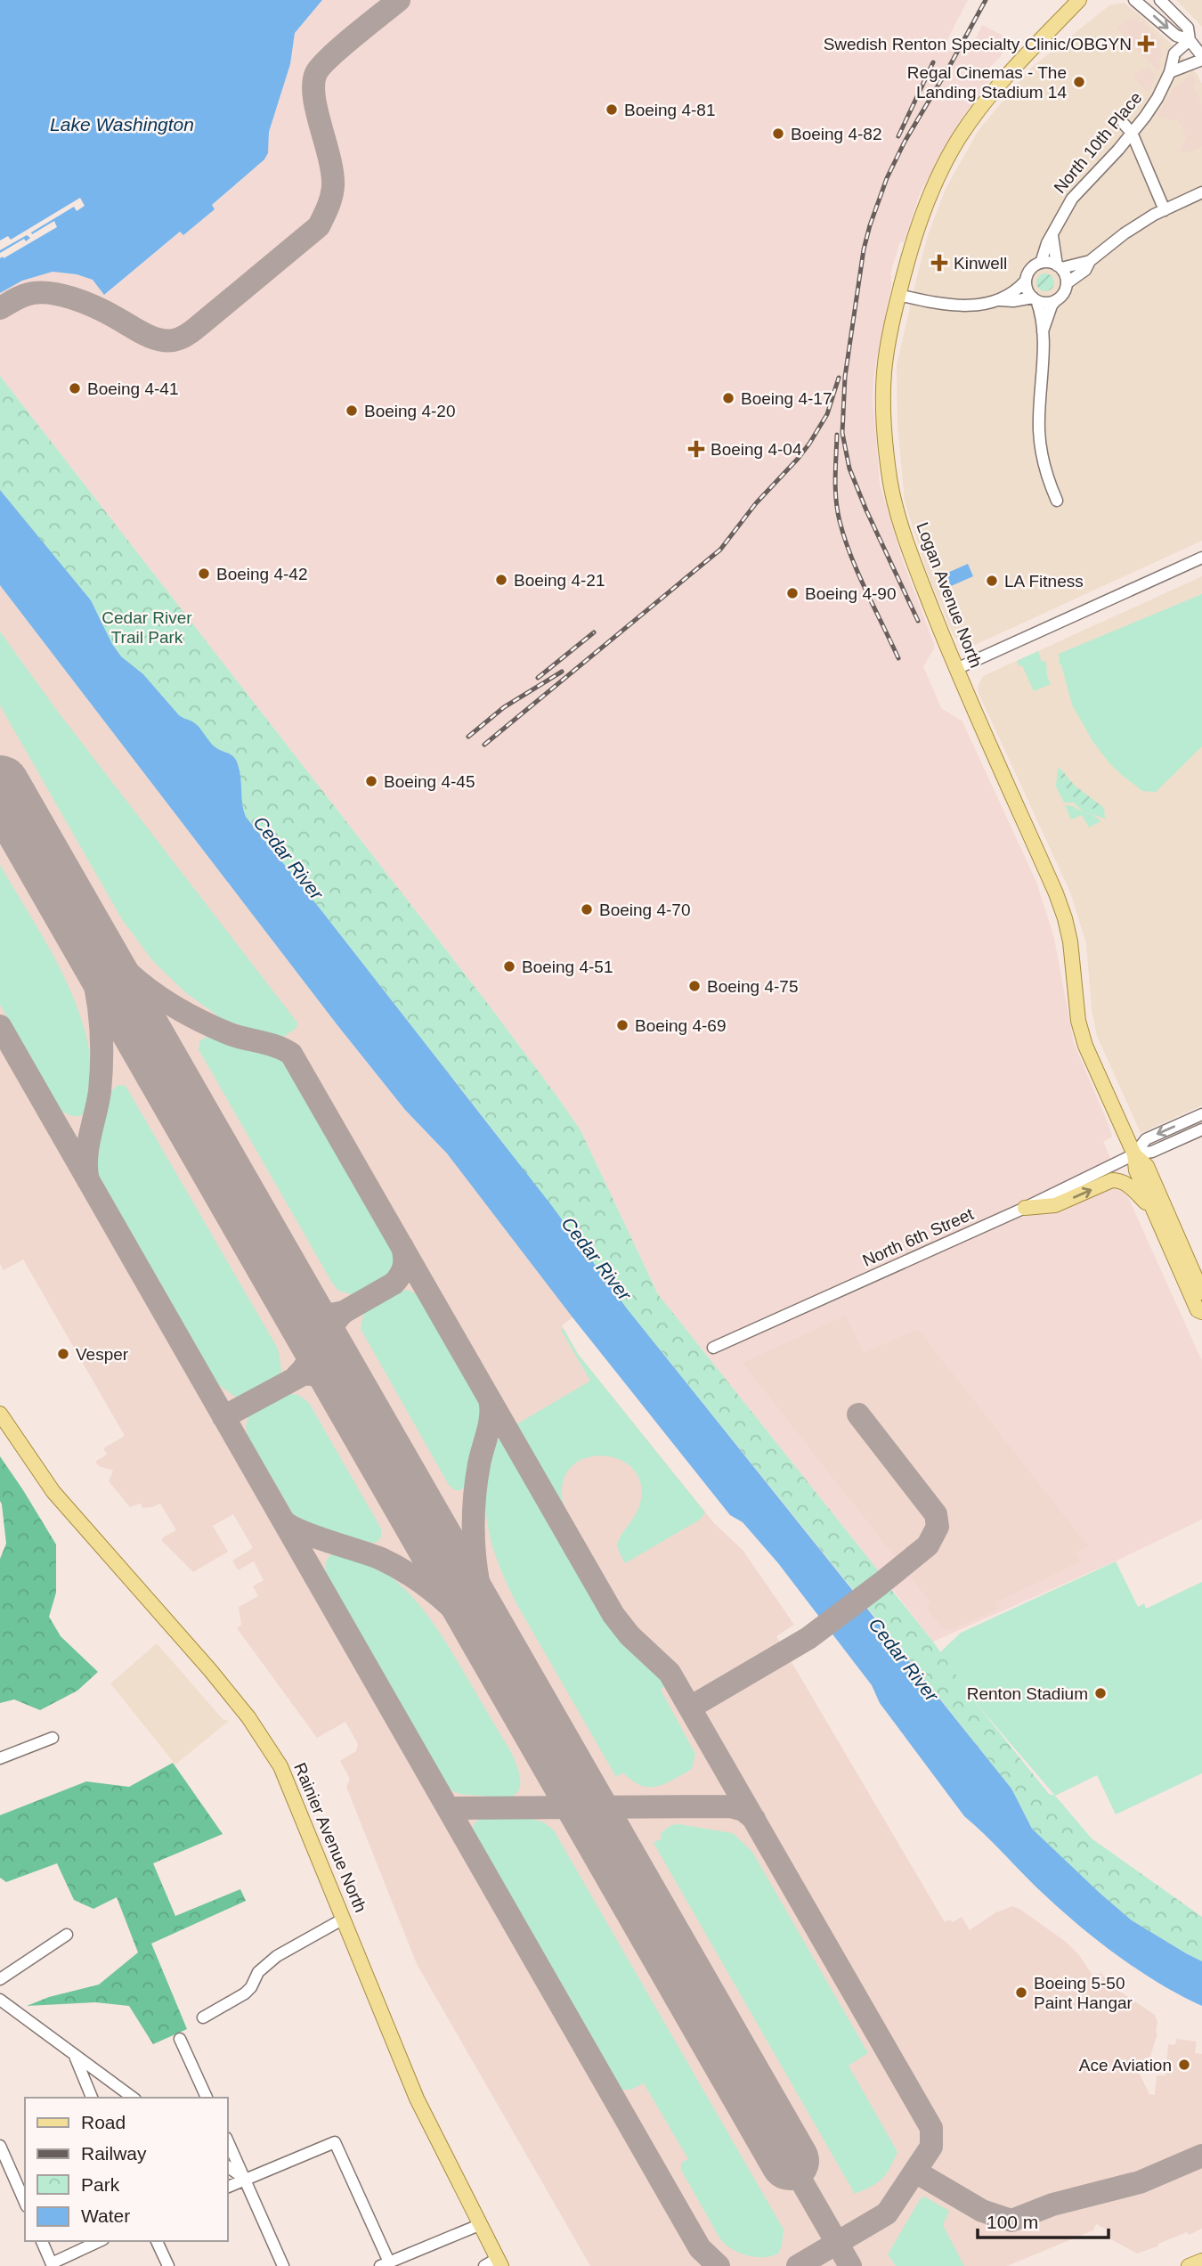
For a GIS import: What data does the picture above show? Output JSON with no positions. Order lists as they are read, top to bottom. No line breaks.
{"streets":{"main road":["Logan Avenue North","Rainier Avenue North"],"street":["North 10th Place","North 6th Street"]},"crossings":[["Logan Avenue North","North 6th Street"]],"water":["Lake Washington","Cedar River"],"parks":["Cedar River Trail Park"],"places":{"health":["Swedish Renton Specialty Clinic/OBGYN","Kinwell","Boeing 4-04"],"other":["Regal Cinemas - The Landing Stadium 14","Boeing 4-81","Boeing 4-82","Boeing 4-41","Boeing 4-17","Boeing 4-20","Boeing 4-42","Boeing 4-21","LA Fitness","Boeing 4-90","Boeing 4-45","Boeing 4-70","Boeing 4-51","Boeing 4-75","Boeing 4-69","Vesper","Renton Stadium","Boeing 5-50 Paint Hangar","Ace Aviation"]},"legend":["Road","Railway","Park","Water"],"scale_bar":"100 m"}
